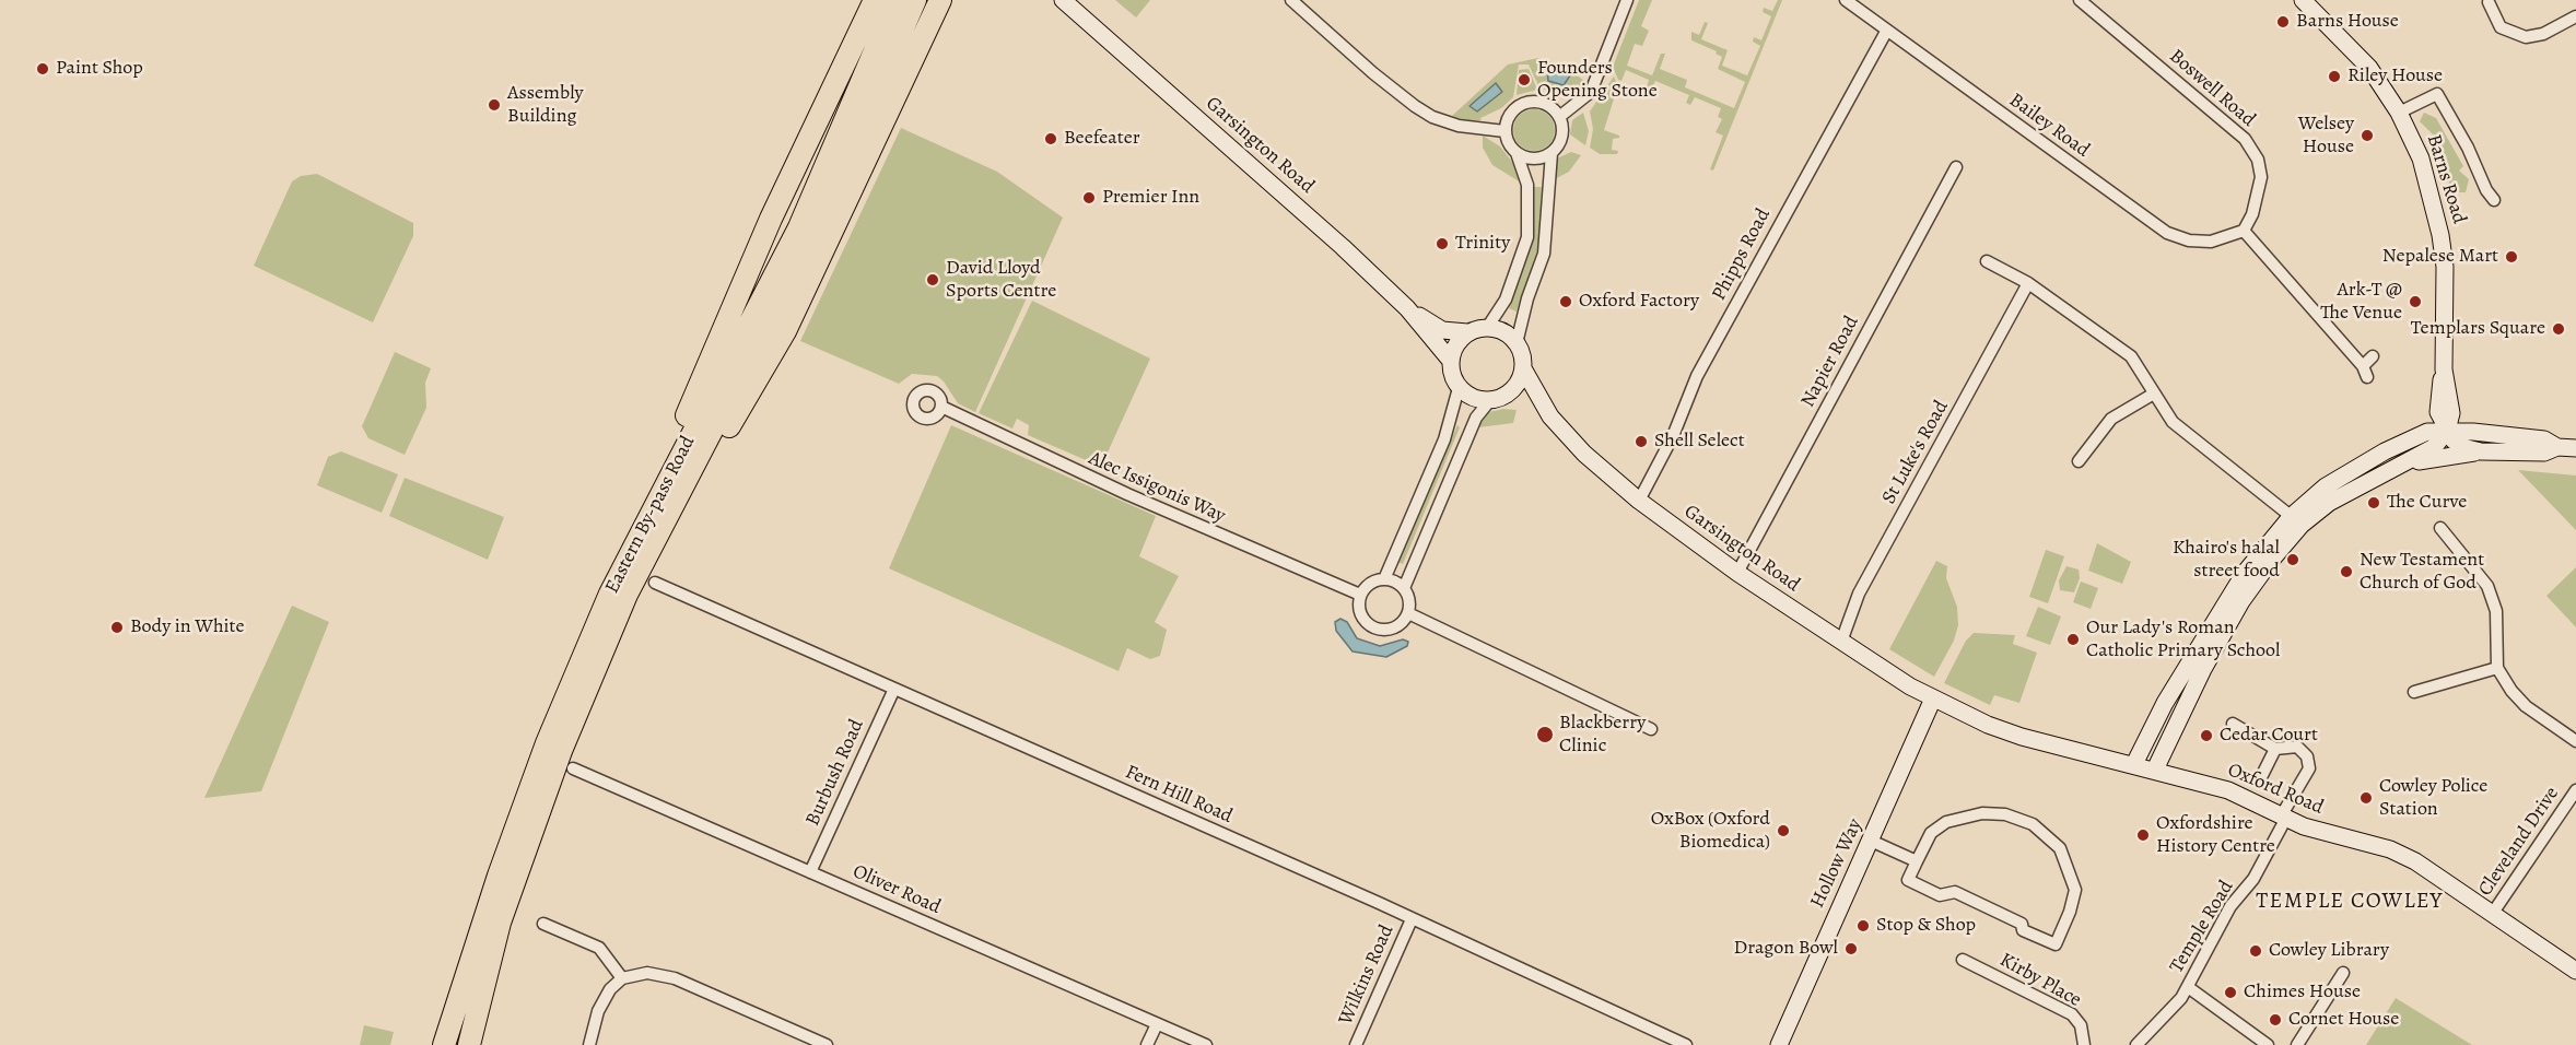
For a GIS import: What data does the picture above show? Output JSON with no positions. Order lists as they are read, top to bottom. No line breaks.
{"streets":{"highway":["Eastern By-pass Road"],"main road":["Garsington Road","Barns Road","Oxford Road","Hollow Way"],"street":["Boswell Road","Bailey Road","Phipps Road","Napier Road","St Luke's Road","Alec Issigonis Way","Burbush Road","Fern Hill Road","Cleveland Drive","Oliver Road","Temple Road","Wilkins Road","Kirby Place"]},"crossings":[["Boswell Road","Bailey Road"],["Bailey Road","Phipps Road"],["Garsington Road","Phipps Road"],["Garsington Road","Napier Road"],["Garsington Road","St Luke's Road"],["Garsington Road","Oxford Road"],["Garsington Road","Hollow Way"],["Burbush Road","Fern Hill Road"],["Burbush Road","Oliver Road"],["Oxford Road","Cleveland Drive"],["Oxford Road","Hollow Way"],["Oxford Road","Temple Road"],["Fern Hill Road","Wilkins Road"]],"districts":["TEMPLE COWLEY"],"places":["Barns House","Paint Shop","Riley House","Founders Opening Stone","Assembly Building","Welsey House","Beefeater","Premier Inn","Trinity","Nepalese Mart","David Lloyd Sports Centre","Oxford Factory","Ark-T @ The Venue","Templars Square","Shell Select","The Curve","Khairo's halal street food","New Testament Church of God","Body in White","Our Lady's Roman Catholic Primary School","Blackberry Clinic","Cedar Court","Cowley Police Station","OxBox (Oxford Biomedica)","Oxfordshire History Centre","Stop & Shop","Dragon Bowl","Cowley Library","Chimes House","Cornet House"]}
